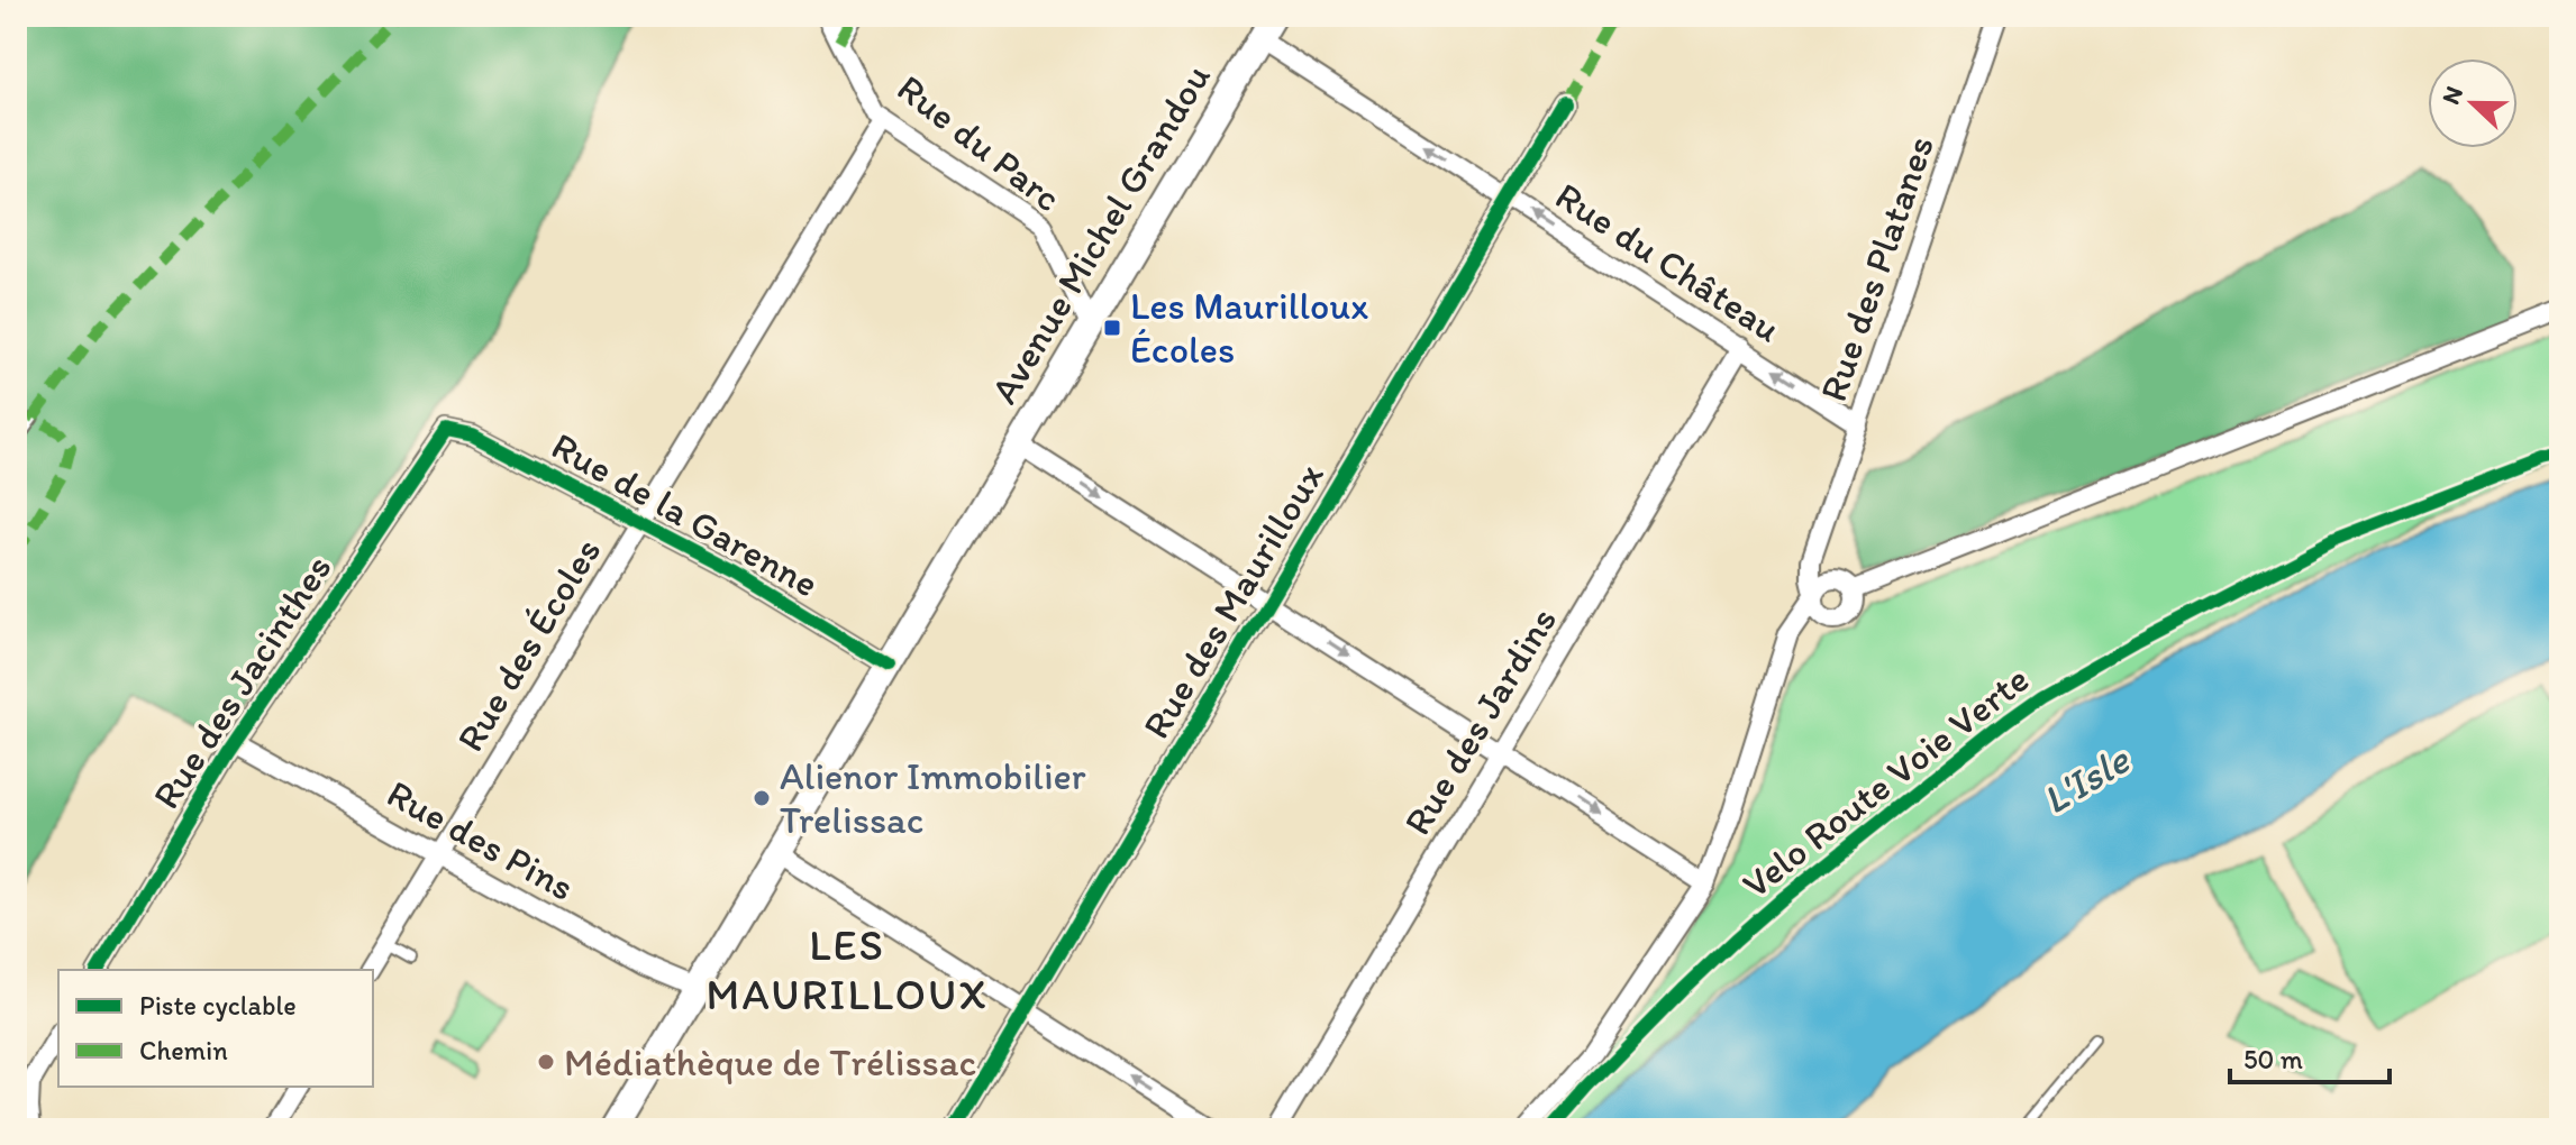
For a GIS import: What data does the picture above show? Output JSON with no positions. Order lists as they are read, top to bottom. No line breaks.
{"streets":{"main road":["Avenue Michel Grandou"],"street":["Rue du Parc","Rue du Château","Rue des Platanes","Rue de la Garenne","Rue des Maurilloux","Rue des Écoles","Rue des Jacinthes","Rue des Jardins","Rue des Pins"],"cycle path":["Velo Route Voie Verte"]},"crossings":[["Rue du Parc","Avenue Michel Grandou"],["Rue du Parc","Rue des Écoles"],["Avenue Michel Grandou","Rue du Château"],["Avenue Michel Grandou","Rue de la Garenne"],["Avenue Michel Grandou","Rue des Pins"],["Rue du Château","Rue des Platanes"],["Rue du Château","Rue des Maurilloux"],["Rue du Château","Rue des Jardins"],["Rue de la Garenne","Rue des Écoles"],["Rue de la Garenne","Rue des Jacinthes"],["Rue des Écoles","Rue des Pins"],["Rue des Jacinthes","Rue des Pins"]],"one_way":["Rue du Château"],"districts":["LES MAURILLOUX"],"water":["L'Isle"],"places":{"transit":["Les Maurilloux Écoles"],"other":["Alienor Immobilier Trelissac","Médiathèque de Trélissac"]},"legend":["Piste cyclable","Chemin"],"scale_bar":"50 m","north":"left"}
